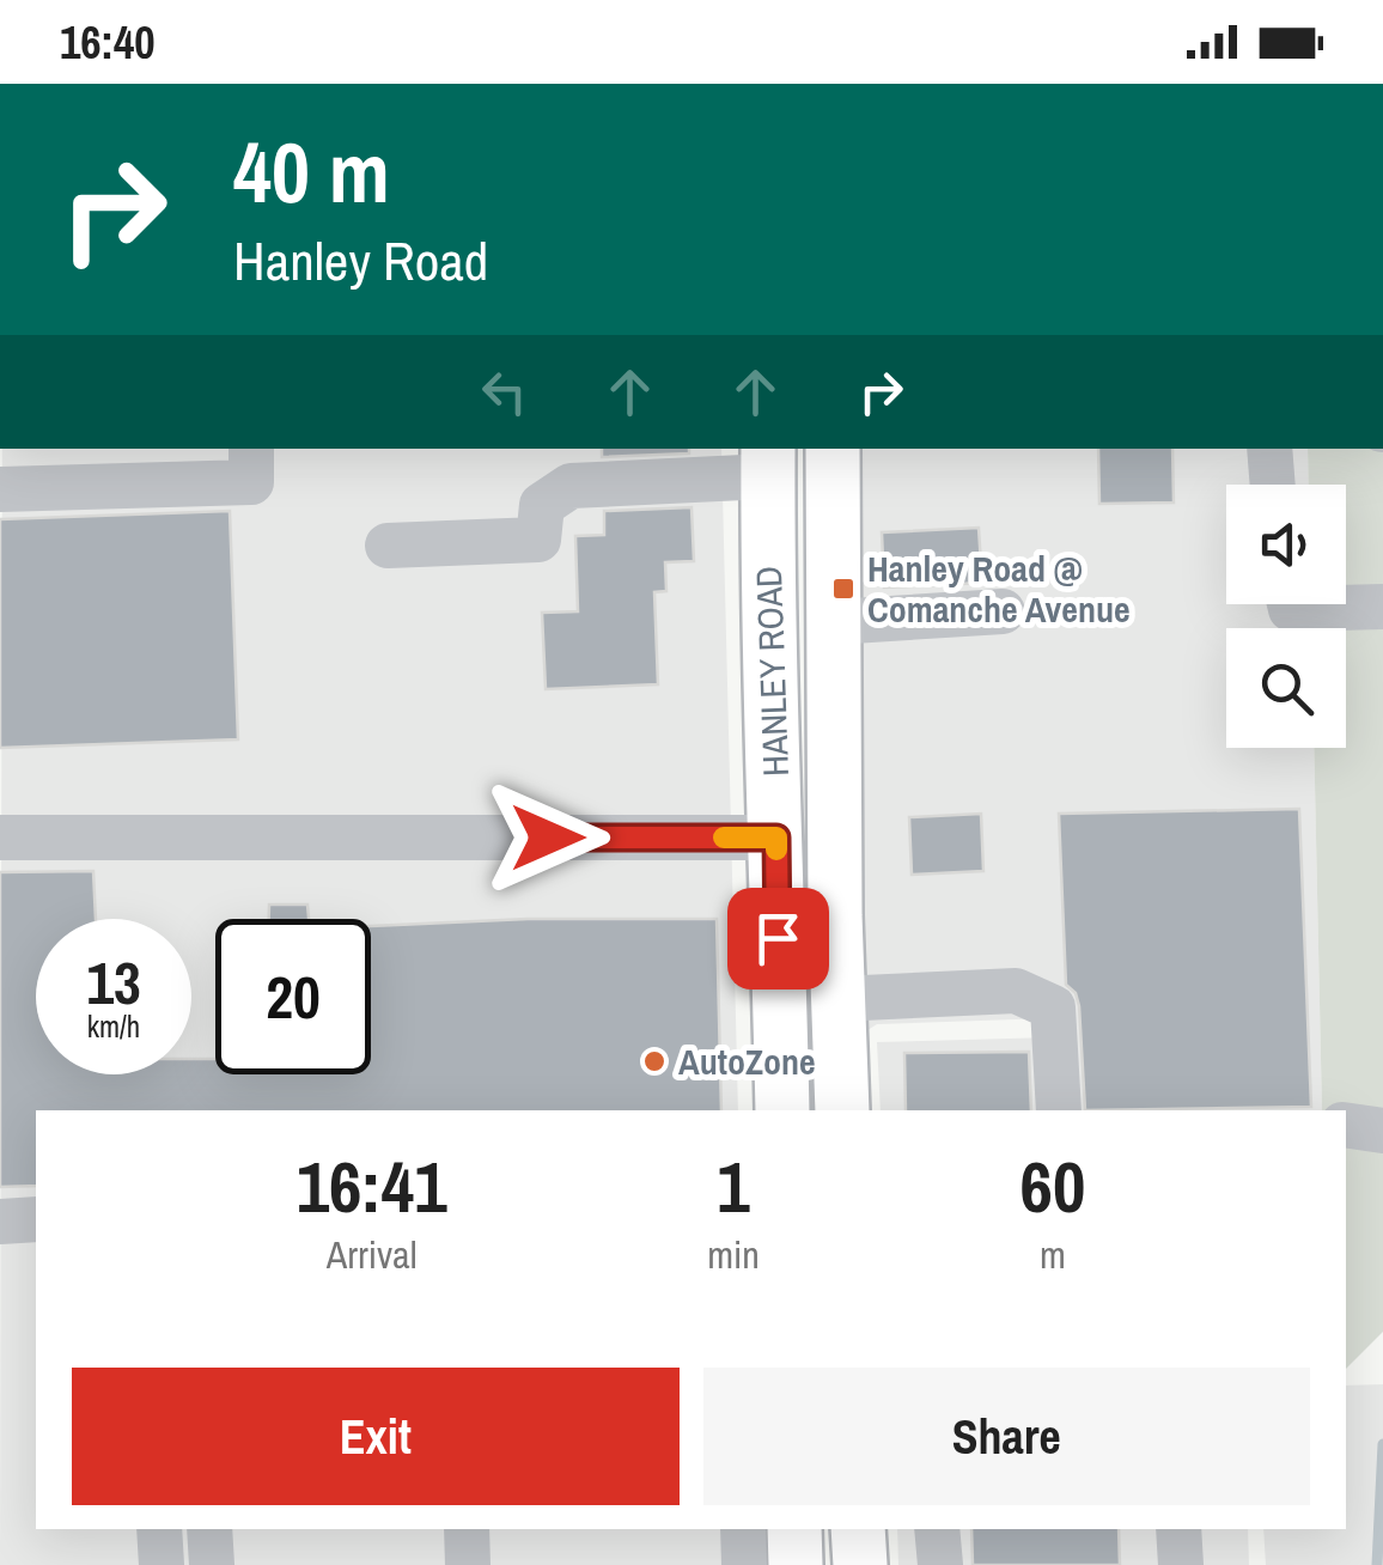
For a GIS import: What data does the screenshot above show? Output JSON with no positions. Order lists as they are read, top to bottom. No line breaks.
{"streets":{"main road":["HANLEY ROAD"]},"places":{"transit":["Hanley Road @ Comanche Avenue"],"other":["AutoZone"]},"page":{"status":"16:40","turn":["40 m","Hanley Road"],"speed":"13 km/h","limit":"20","eta":["16:41","Arrival","1","min","60","m"],"buttons":["Exit","Share"]}}
